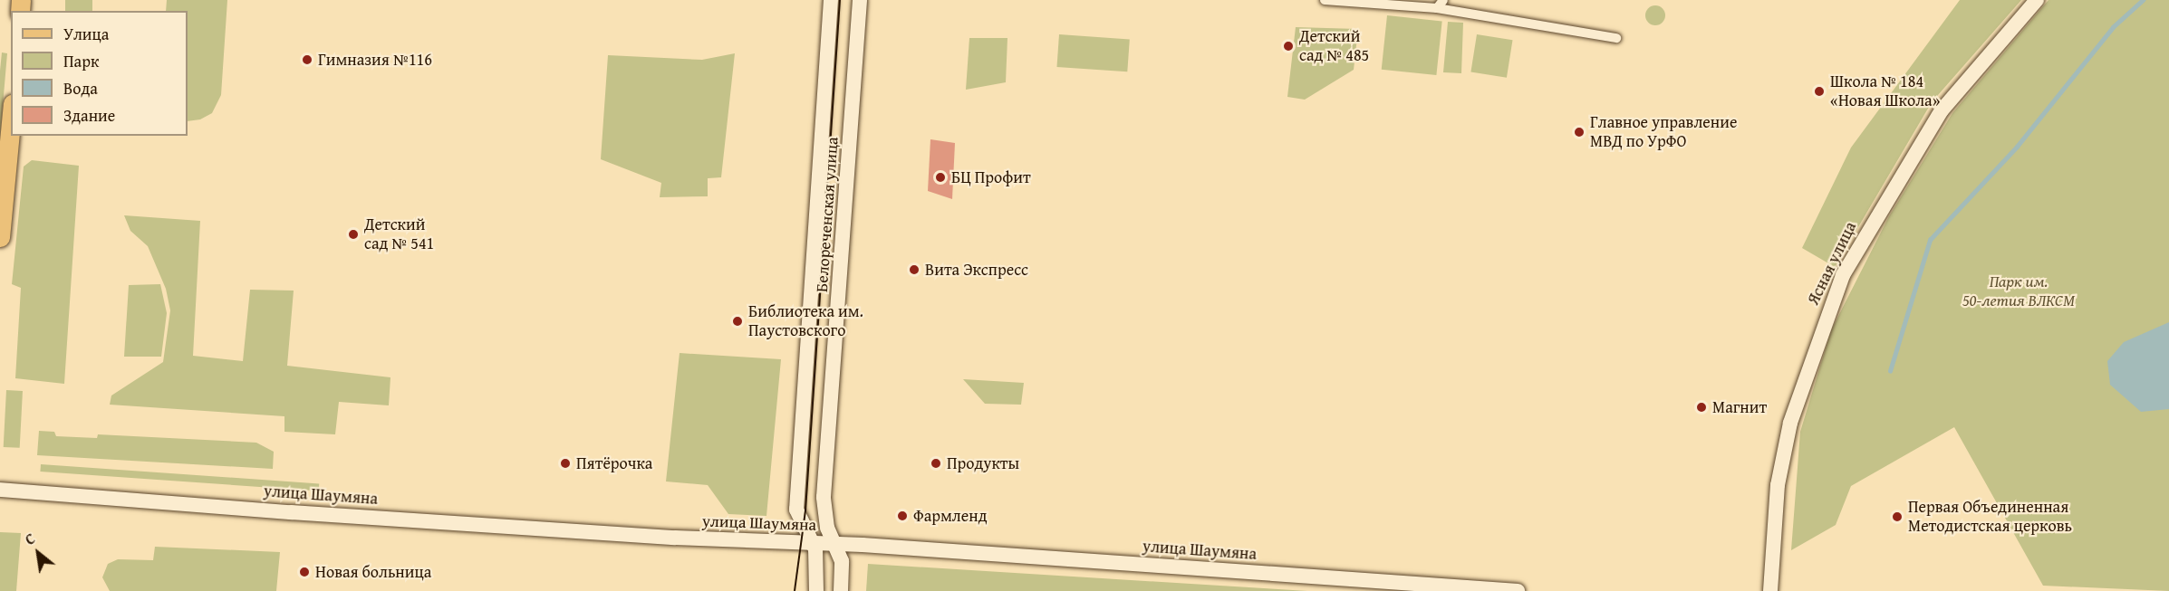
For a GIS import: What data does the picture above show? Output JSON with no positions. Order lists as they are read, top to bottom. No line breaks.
{"streets":{"street":["Белореченская улица","Ясная улица","улица Шаумяна"]},"crossings":[["Белореченская улица","улица Шаумяна"]],"parks":["Парк им. 50-летия ВЛКСМ"],"places":["Детский сад № 485","Гимназия №116","Школа № 184 «Новая Школа»","Главное управление МВД по УрФО","БЦ Профит","Детский сад № 541","Вита Экспресс","Библиотека им. Паустовского","Магнит","Пятёрочка","Продукты","Фармленд","Первая Объединенная Методистская церковь","Новая больница"],"legend":["Улица","Парк","Вода","Здание"],"north":"top left"}
